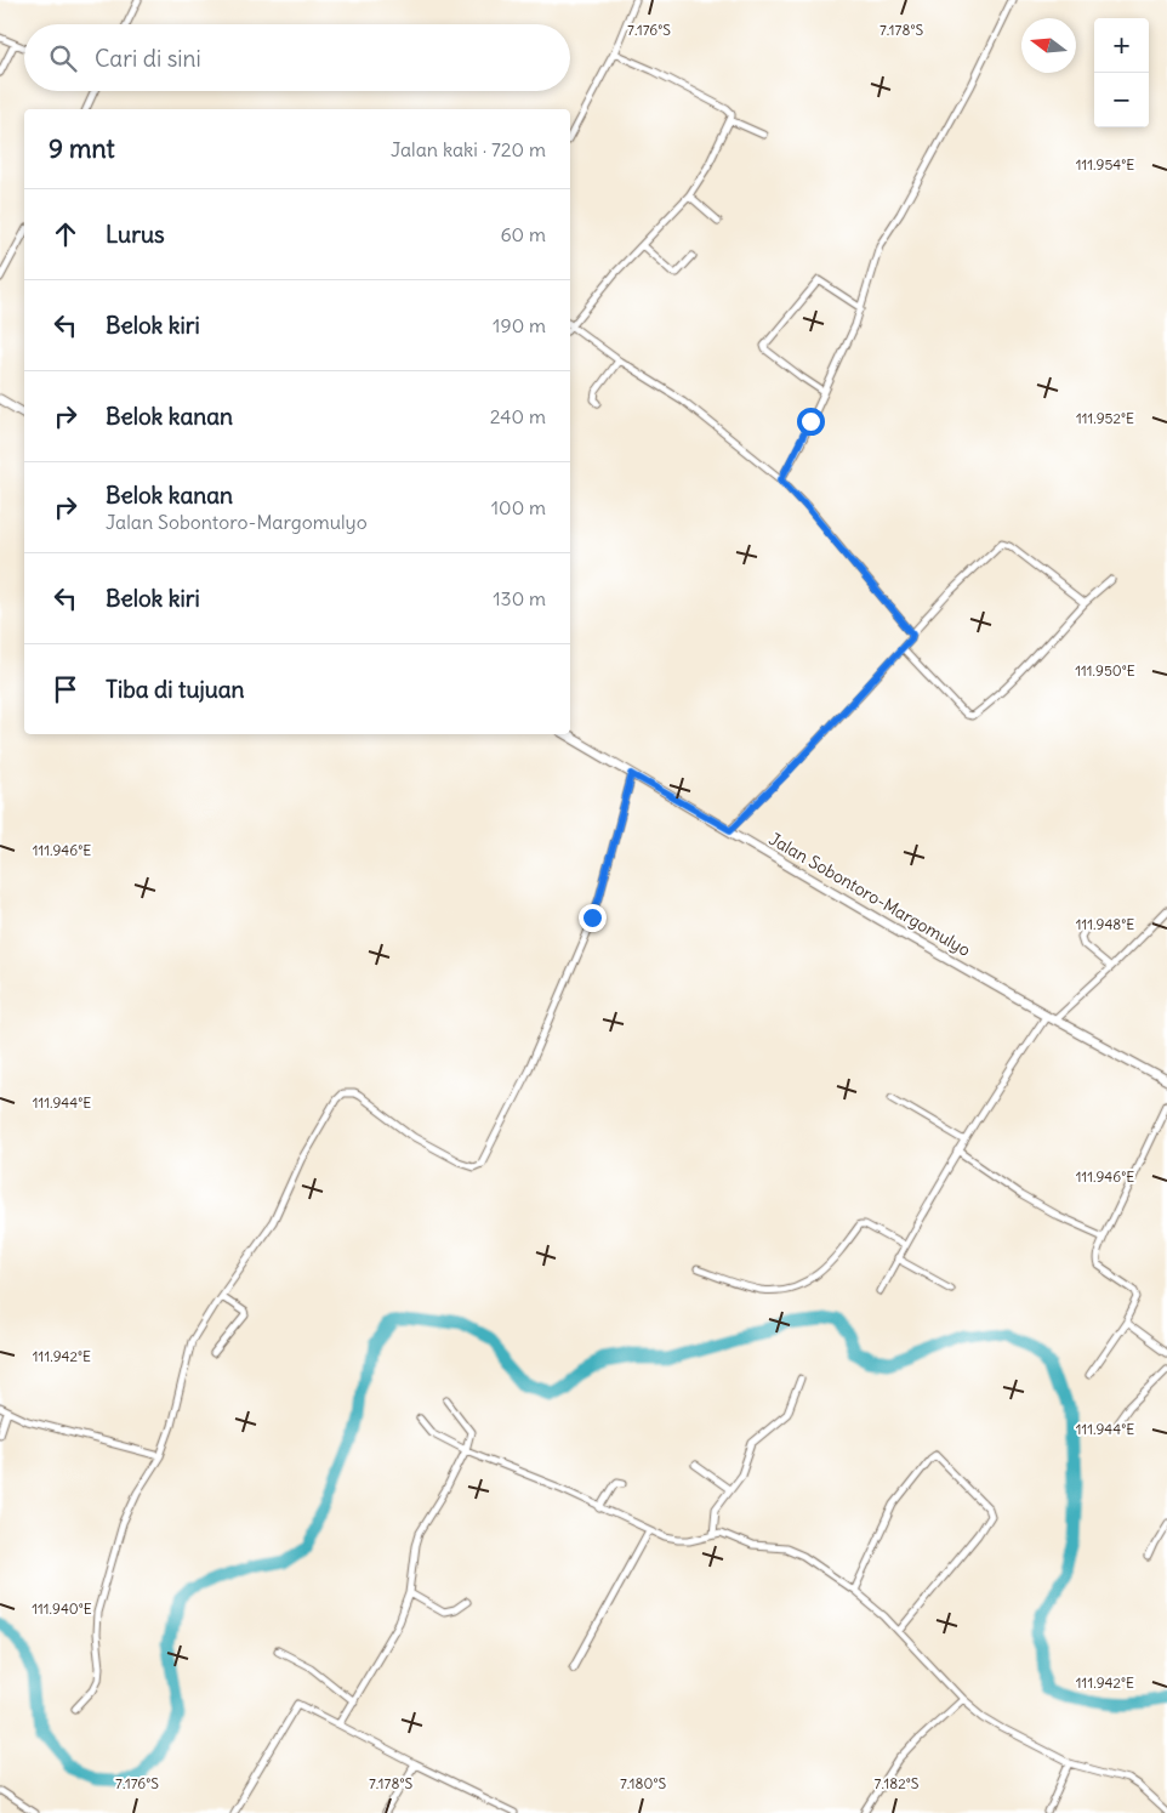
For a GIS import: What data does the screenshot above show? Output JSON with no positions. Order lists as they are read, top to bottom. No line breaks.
{"streets":{"street":["Jalan Sobontoro-Margomulyo"]},"north":"left","page":{"map_buttons":["+","−"],"search":"Cari di sini","heading":["9 mnt","Jalan kaki · 720 m"],"list":[["Lurus","60 m"],["Belok kiri","190 m"],["Belok kanan","240 m"],["Belok kanan","Jalan Sobontoro-Margomulyo","100 m"],["Belok kiri","130 m"],"Tiba di tujuan"]},"coordinates":["7.176°S","7.178°S","111.954°E","111.952°E","111.950°E","111.946°E","111.948°E","111.944°E","111.942°E","111.940°E","7.180°S","7.182°S"]}
